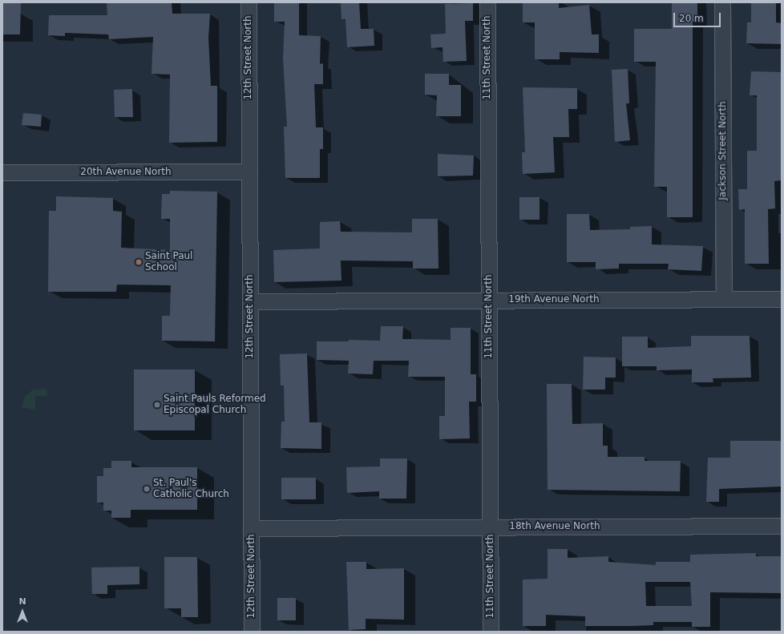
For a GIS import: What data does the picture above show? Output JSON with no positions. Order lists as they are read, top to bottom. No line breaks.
{"streets":{"street":["12th Street North","11th Street North","Jackson Street North","20th Avenue North","19th Avenue North","18th Avenue North"]},"crossings":[["12th Street North","20th Avenue North"],["12th Street North","19th Avenue North"],["12th Street North","18th Avenue North"],["11th Street North","19th Avenue North"],["11th Street North","18th Avenue North"],["Jackson Street North","19th Avenue North"]],"places":["Saint Paul School","Saint Pauls Reformed Episcopal Church","St. Paul's Catholic Church"],"scale_bar":"20 m","north":"top"}
